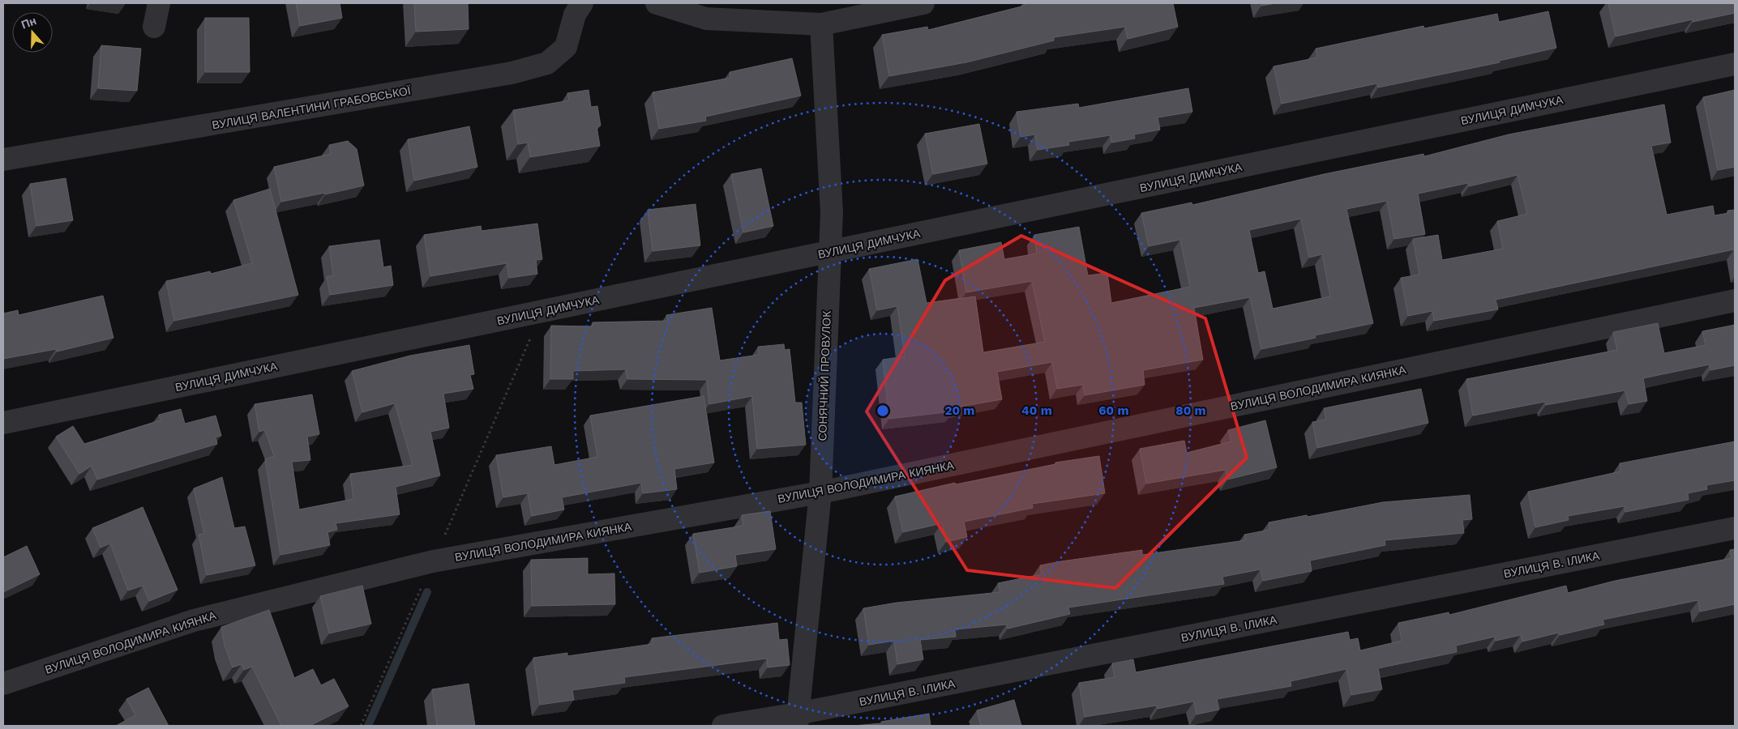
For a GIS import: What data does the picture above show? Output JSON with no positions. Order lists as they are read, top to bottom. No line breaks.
{"streets":{"street":["ВУЛИЦЯ ВАЛЕНТИНИ ГРАБОВСЬКОЇ","ВУЛИЦЯ ДИМЧУКА","СОНЯЧНИЙ ПРОВУЛОК","ВУЛИЦЯ ВОЛОДИМИРА КИЯНКА","ВУЛИЦЯ В. ІЛИКА"]},"crossings":[["ВУЛИЦЯ ДИМЧУКА","СОНЯЧНИЙ ПРОВУЛОК"],["СОНЯЧНИЙ ПРОВУЛОК","ВУЛИЦЯ ВОЛОДИМИРА КИЯНКА"],["СОНЯЧНИЙ ПРОВУЛОК","ВУЛИЦЯ В. ІЛИКА"]],"north":"top","rings":["20 m","40 m","60 m","80 m"]}
